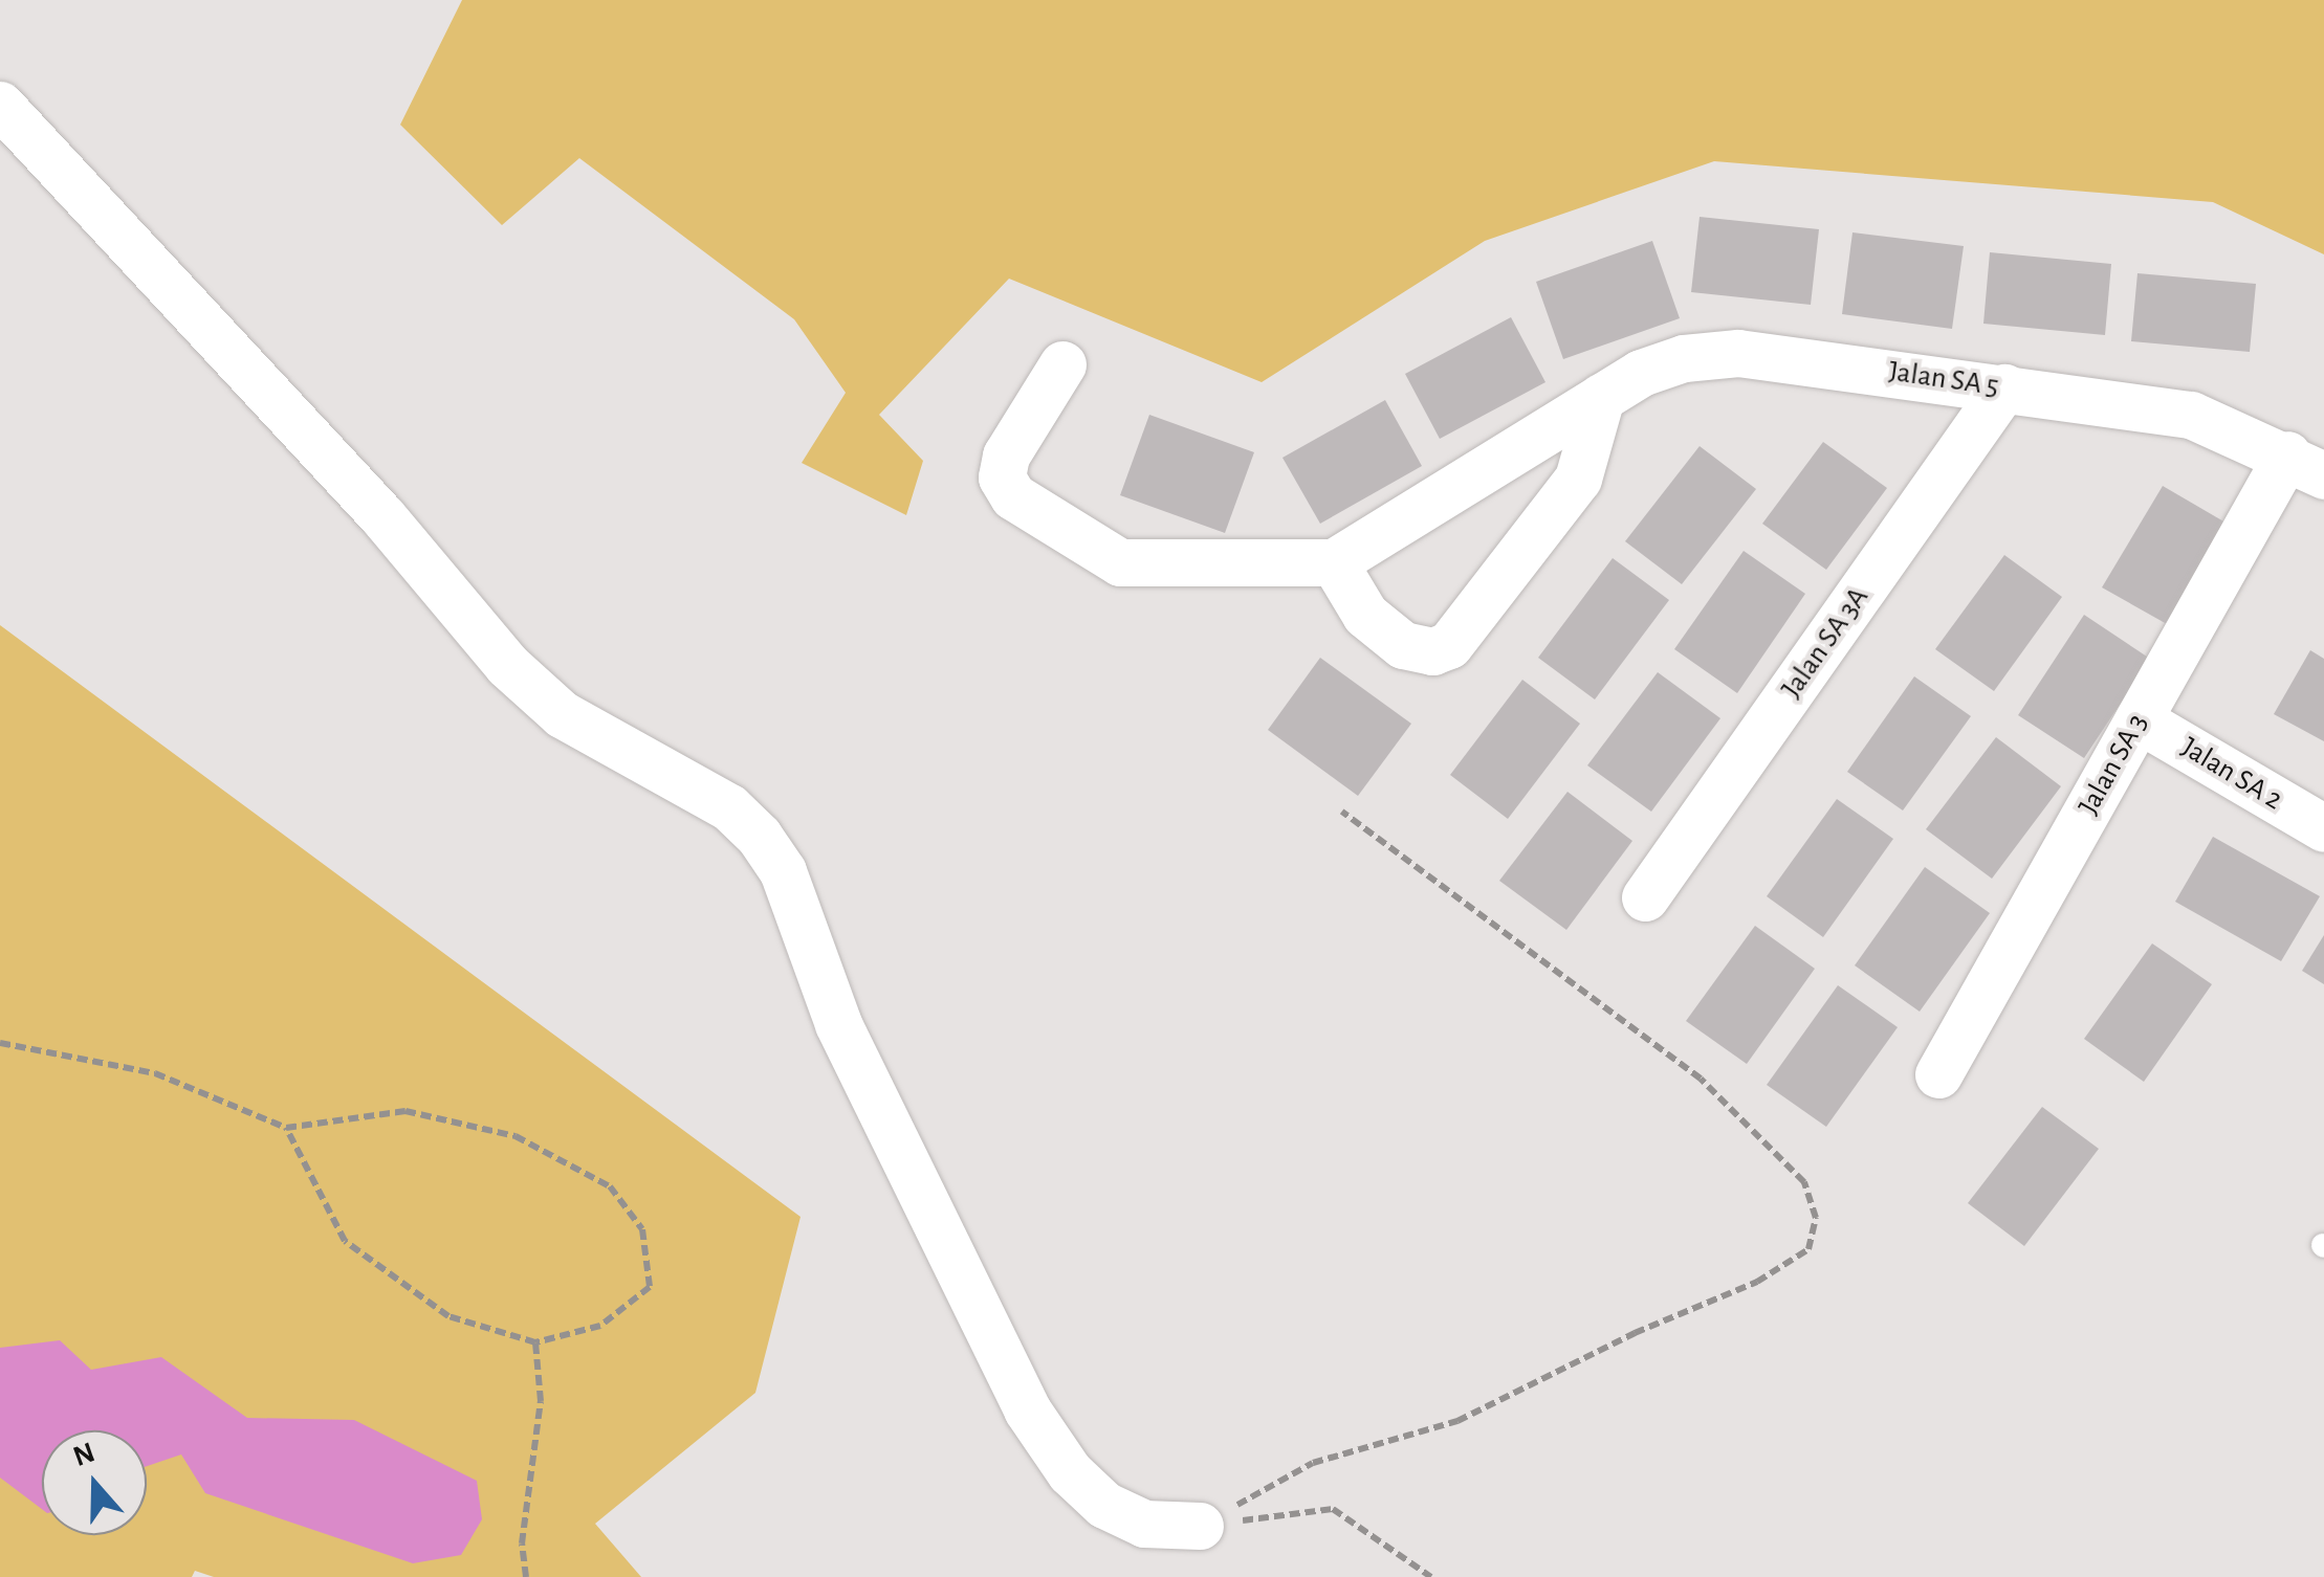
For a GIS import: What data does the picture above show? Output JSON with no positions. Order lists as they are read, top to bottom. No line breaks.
{"streets":{"street":["Jalan SA 5","Jalan SA 3A","Jalan SA 3","Jalan SA 2"]},"crossings":[["Jalan SA 5","Jalan SA 3A"],["Jalan SA 5","Jalan SA 3"],["Jalan SA 3","Jalan SA 2"]],"north":"top"}
